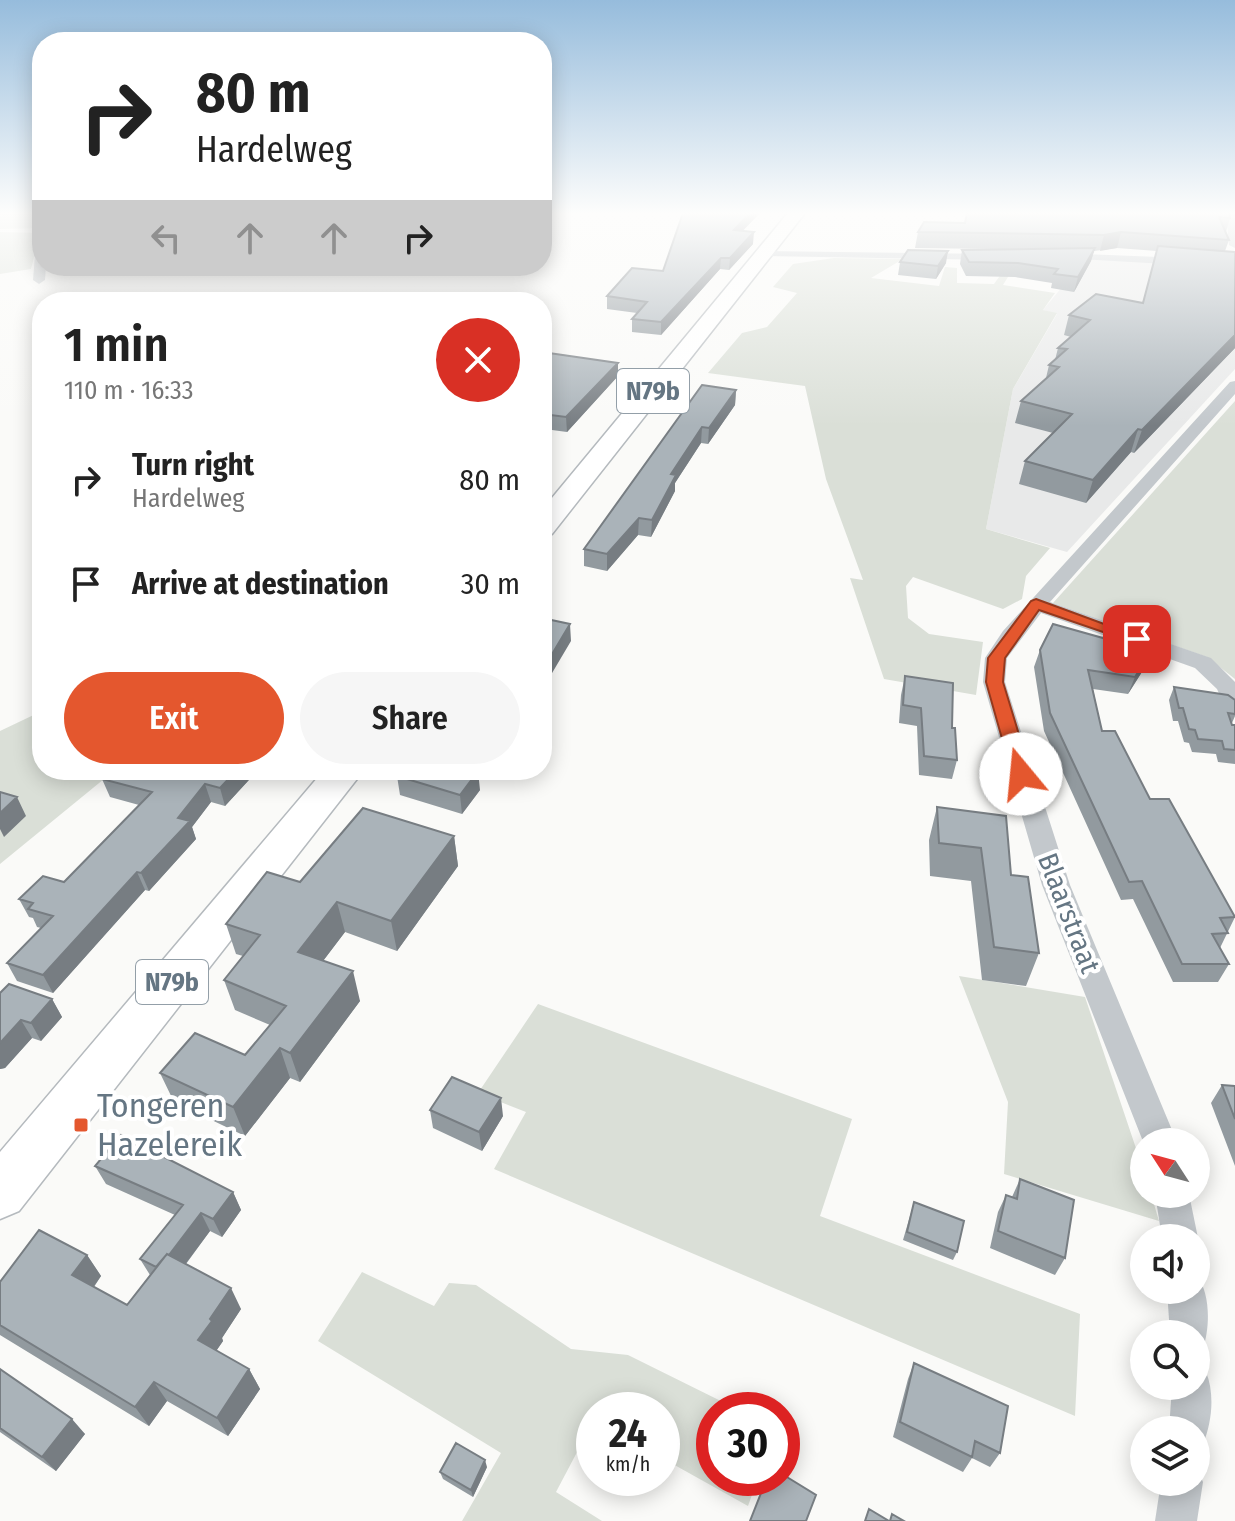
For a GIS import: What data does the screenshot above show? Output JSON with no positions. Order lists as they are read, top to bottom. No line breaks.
{"streets":{"main road":["N79b"],"street":["Blaarstraat"]},"places":{"transit":["Tongeren Hazelereik"]},"north":"top left","page":{"turn":["80 m","Hardelweg"],"heading":["1 min","110 m · 16:33"],"list":[{"name":"Turn right","note":"Hardelweg","value":"80 m"},{"name":"Arrive at destination","value":"30 m"}],"buttons":["Exit","Share"],"speed":"24 km/h","limit":"30"}}
